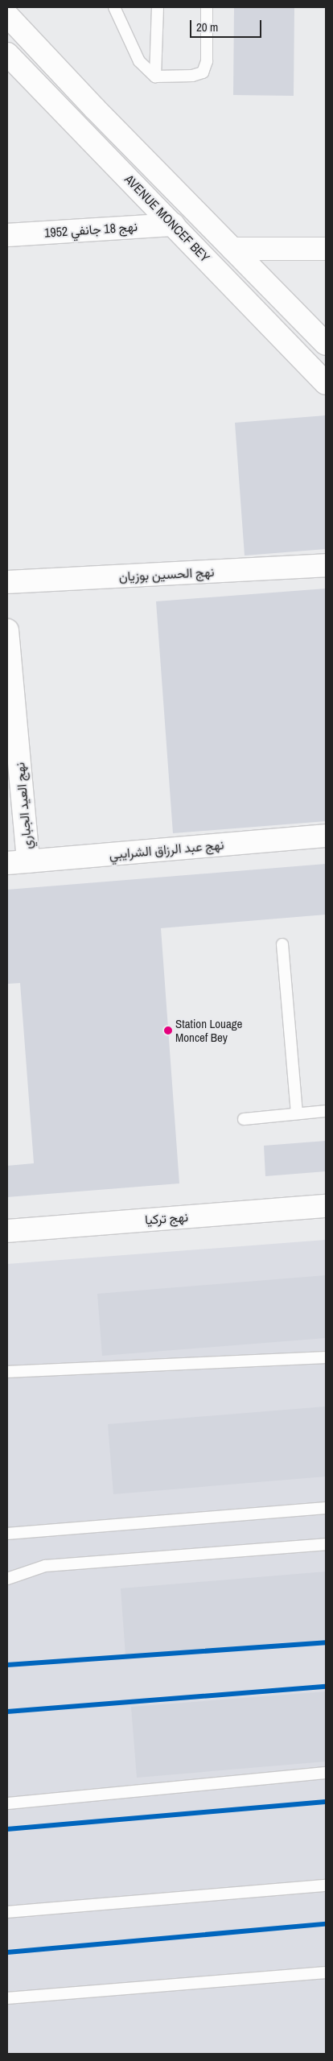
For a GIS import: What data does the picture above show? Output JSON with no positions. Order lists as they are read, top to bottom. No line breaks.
{"streets":{"street":["AVENUE MONCEF BEY","نهج 18 جانفي 1952","نهج الحسين بوزيان","نهج العيد الجباري","نهج عبد الرزاق الشرايبي","نهج تركيا"]},"crossings":[["AVENUE MONCEF BEY","نهج 18 جانفي 1952"],["نهج العيد الجباري","نهج عبد الرزاق الشرايبي"]],"places":["Station Louage Moncef Bey"],"scale_bar":"20 m"}
